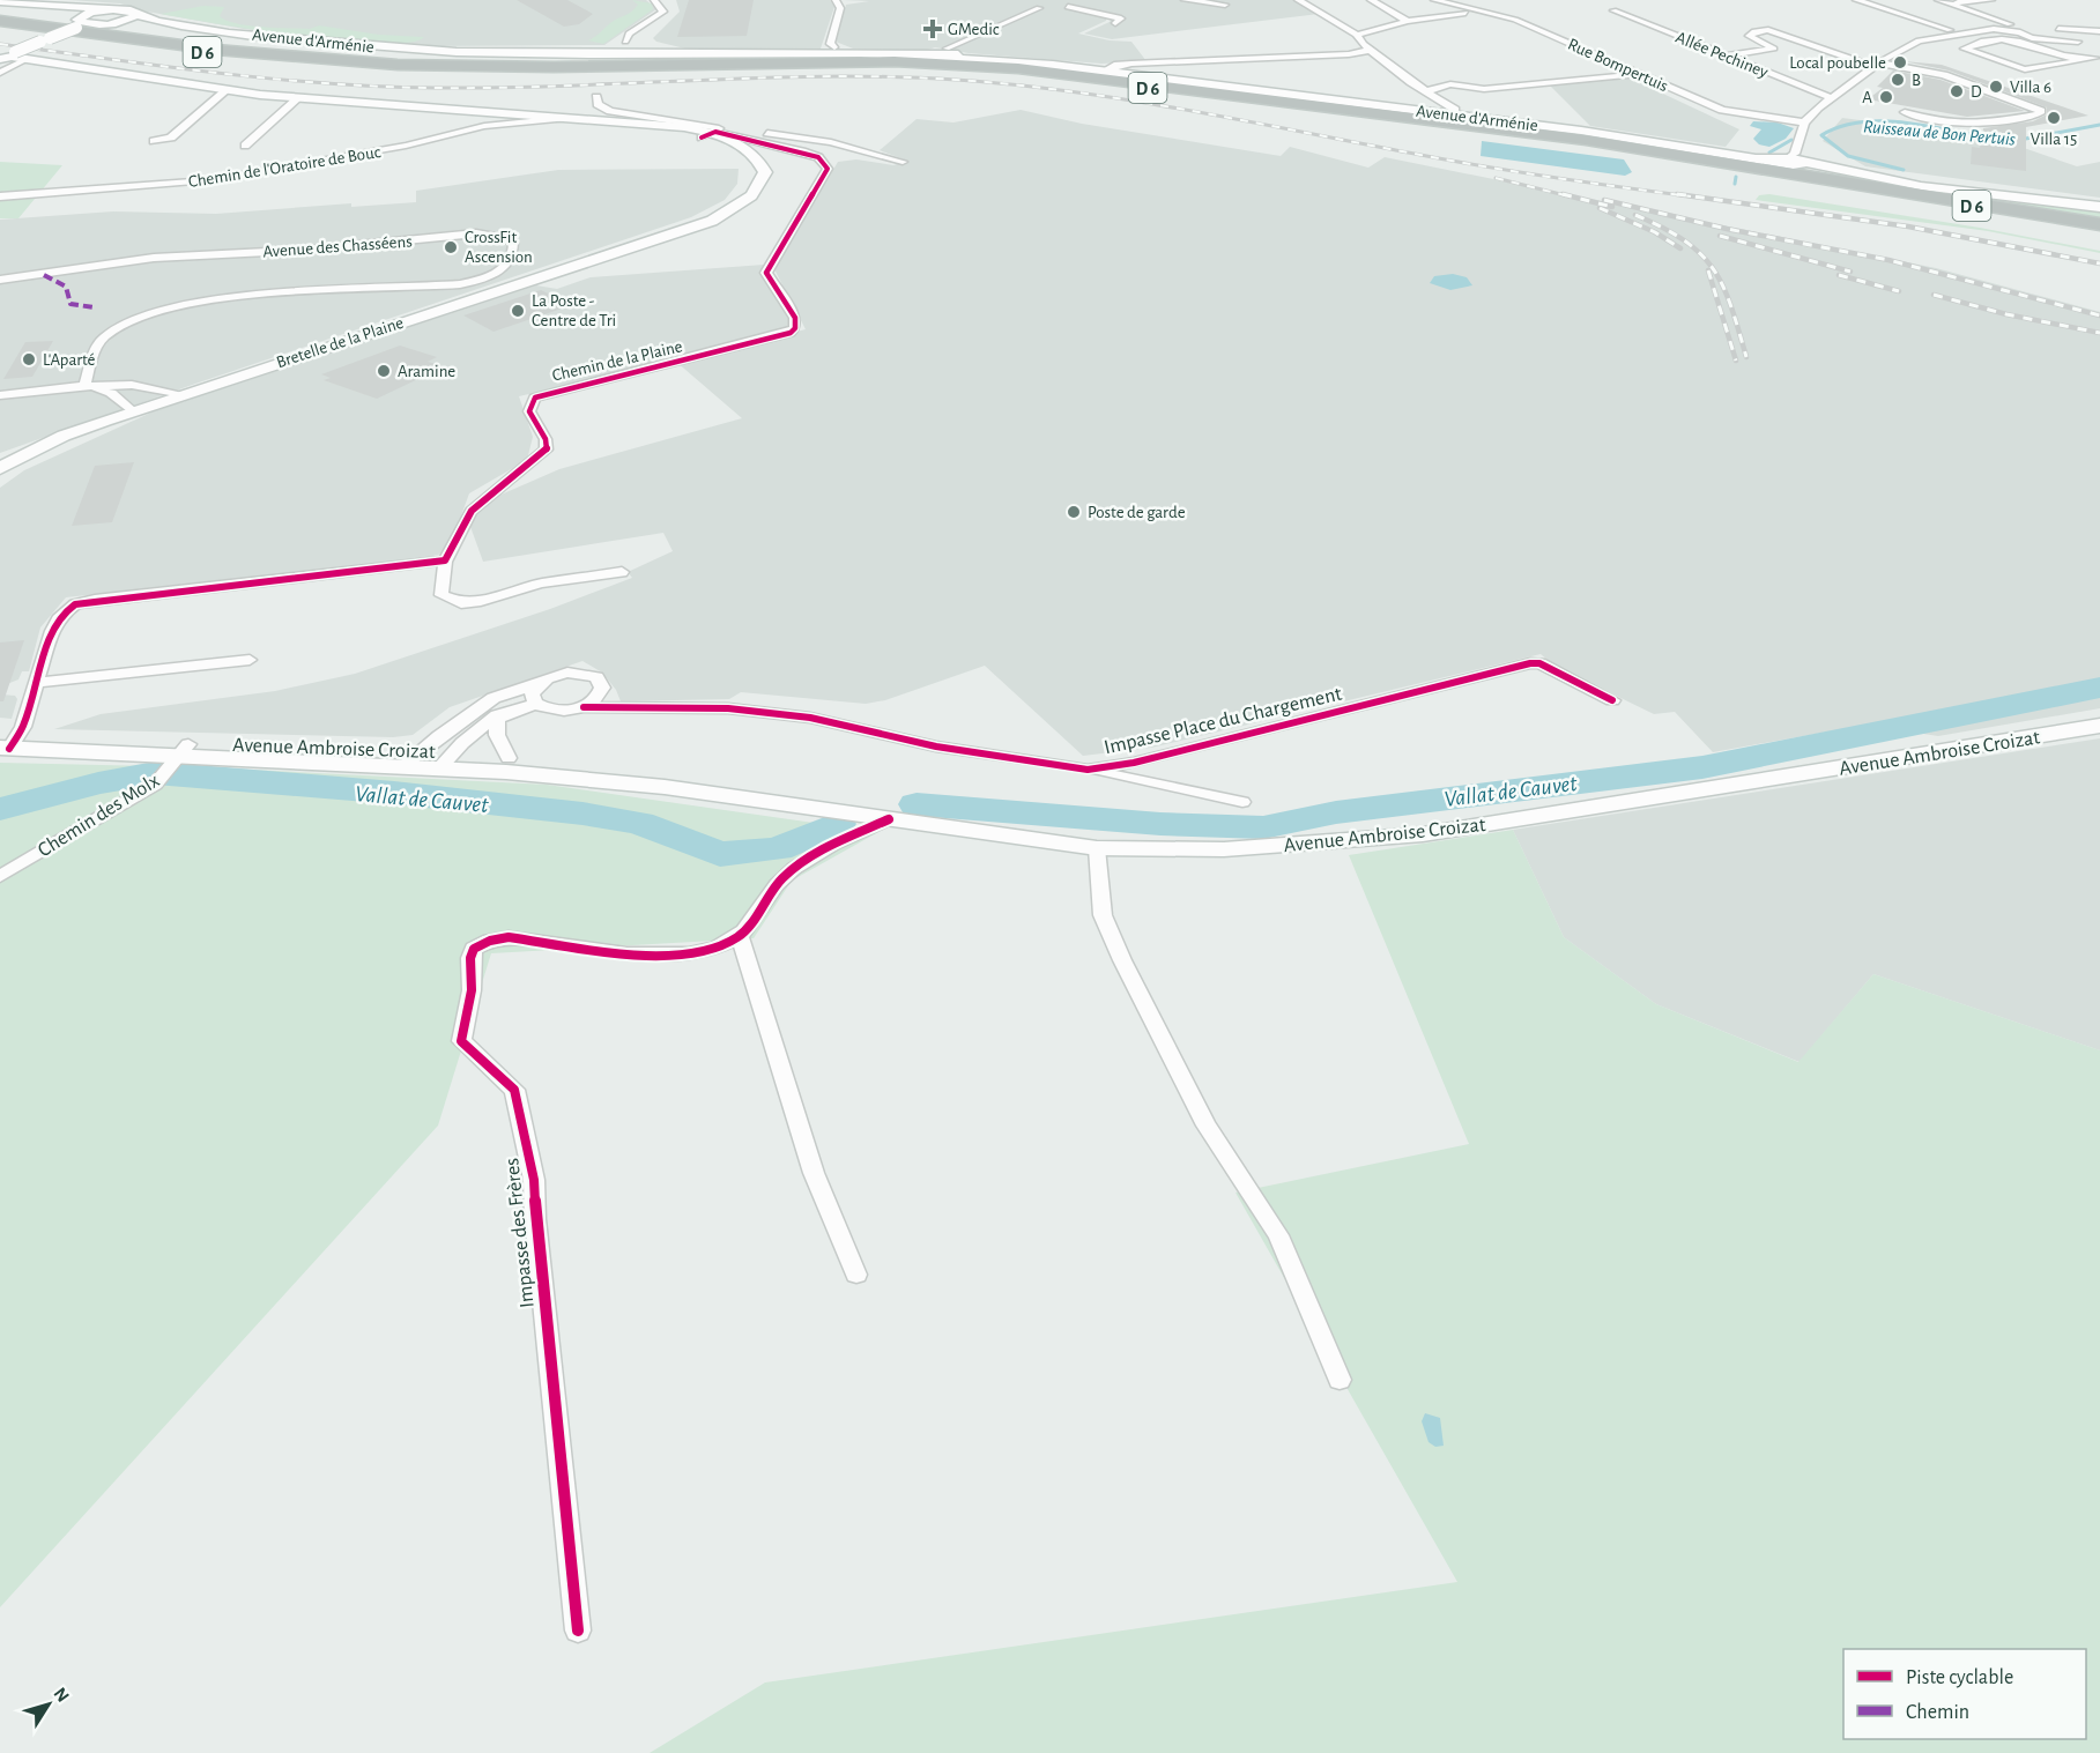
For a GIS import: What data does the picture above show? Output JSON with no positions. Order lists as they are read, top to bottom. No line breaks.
{"streets":{"highway":["D 6"],"main road":["Avenue d'Arménie","Bretelle de la Plaine","Avenue Ambroise Croizat"],"street":["Allée Pechiney","Rue Bompertuis","Chemin de l'Oratoire de Bouc","Avenue des Chasséens","Chemin de la Plaine","Impasse Place du Chargement","Chemin des Molx","Impasse des Frères"]},"crossings":[["Chemin de l'Oratoire de Bouc","Bretelle de la Plaine"],["Bretelle de la Plaine","Chemin de la Plaine"],["Avenue Ambroise Croizat","Chemin des Molx"]],"water":["Ruisseau de Bon Pertuis","Vallat de Cauvet"],"places":{"health":["GMedic"],"other":["Local poubelle","B","Villa 6","D","A","Villa 15","CrossFit Ascension","La Poste - Centre de Tri","L'Aparté","Aramine","Poste de garde"]},"legend":["Piste cyclable","Chemin"],"north":"top right"}
